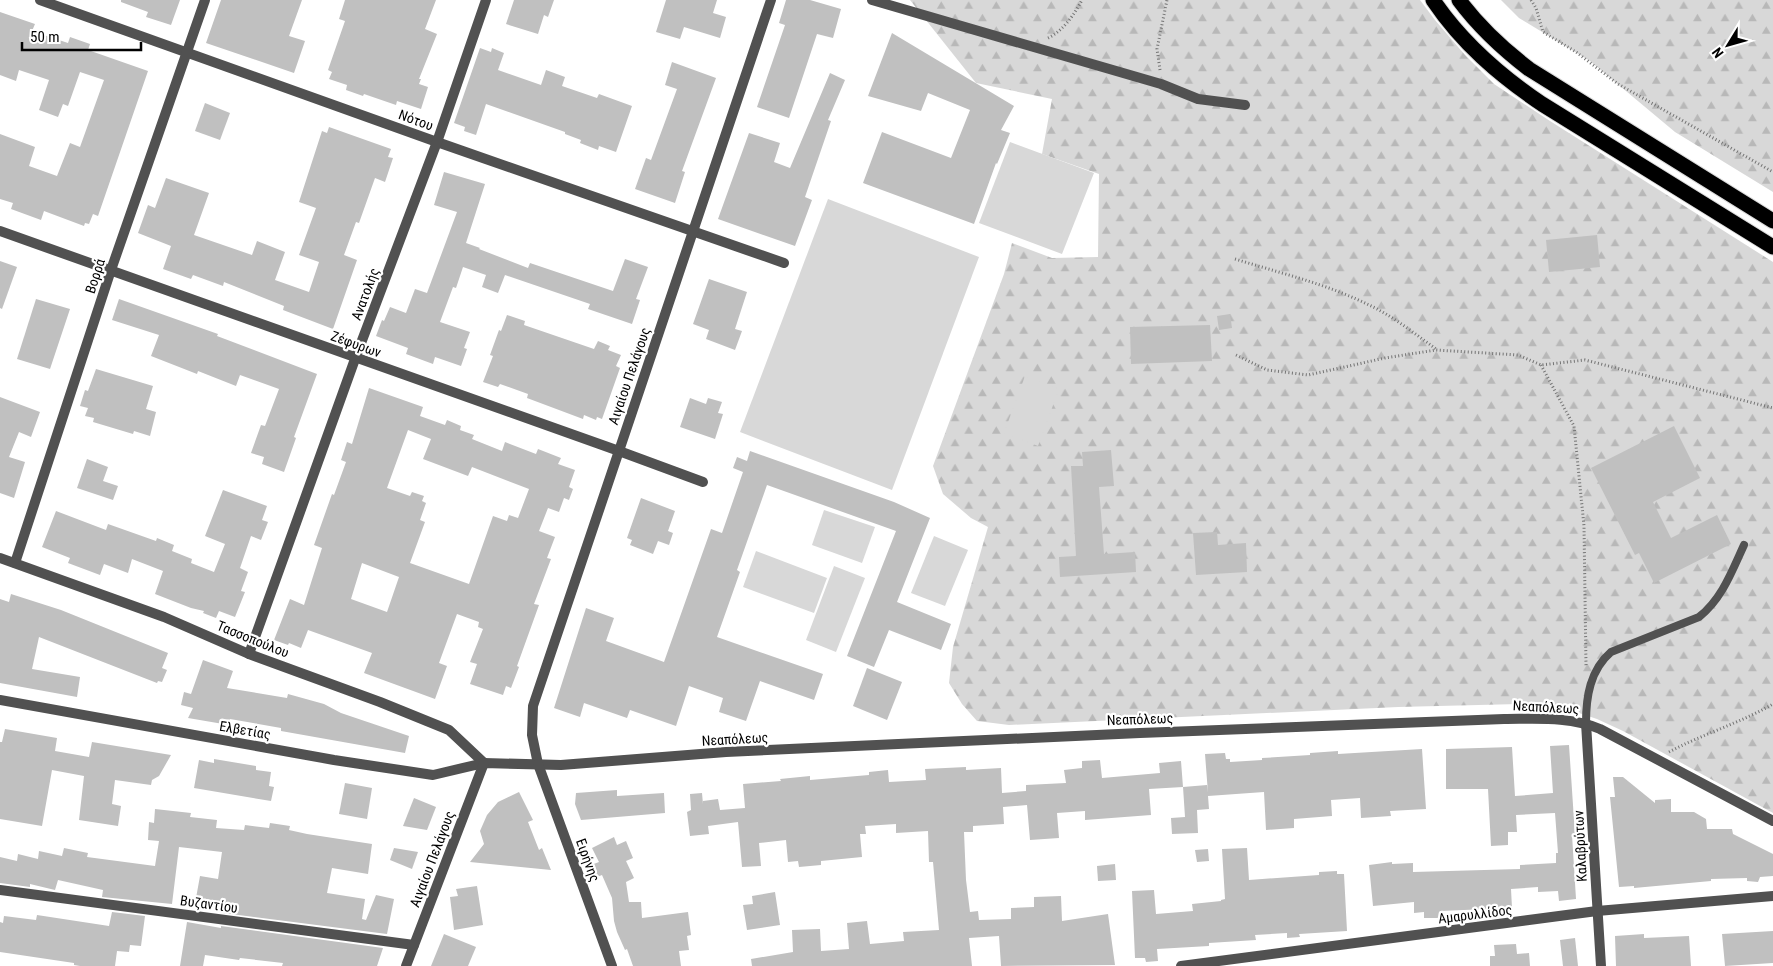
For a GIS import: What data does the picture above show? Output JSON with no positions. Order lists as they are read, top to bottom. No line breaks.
{"streets":{"street":["Νότου","Βορρά","Ανατολής","Ζέφυρων","Αιγαίου Πελάγους","Τασσοπούλου","Νεαπόλεως","Ελβετίας","Καλαβρύτων","Ειρήνης","Βυζαντίου","Αμαρυλλίδος"]},"crossings":[["Νότου","Βορρά"],["Νότου","Ανατολής"],["Νότου","Αιγαίου Πελάγους"],["Βορρά","Ζέφυρων"],["Βορρά","Τασσοπούλου"],["Ανατολής","Ζέφυρων"],["Ανατολής","Τασσοπούλου"],["Ζέφυρων","Αιγαίου Πελάγους"],["Αιγαίου Πελάγους","Τασσοπούλου"],["Αιγαίου Πελάγους","Νεαπόλεως"],["Αιγαίου Πελάγους","Ελβετίας"],["Αιγαίου Πελάγους","Ειρήνης"],["Αιγαίου Πελάγους","Βυζαντίου"],["Τασσοπούλου","Νεαπόλεως"],["Τασσοπούλου","Ελβετίας"],["Νεαπόλεως","Ελβετίας"],["Νεαπόλεως","Καλαβρύτων"],["Νεαπόλεως","Ειρήνης"],["Καλαβρύτων","Αμαρυλλίδος"]],"scale_bar":"50 m","north":"bottom left"}
